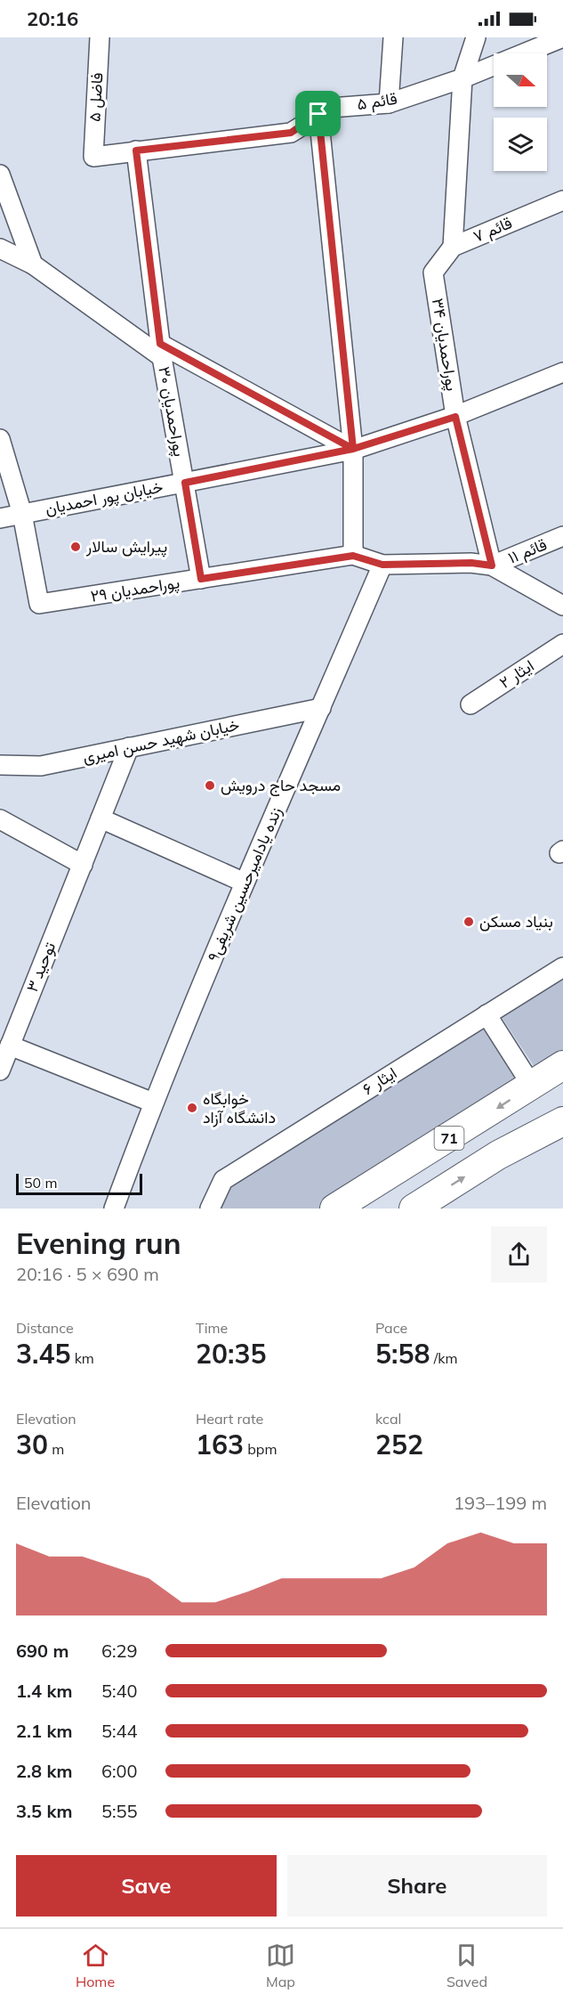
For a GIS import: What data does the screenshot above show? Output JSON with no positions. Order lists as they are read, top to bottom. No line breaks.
{"streets":{"highway":["71"],"street":["فاضل ۵","قائم ۵","قائم ۷","پوراحمدیان ۳۴","پوراحمدیان ۳۰","خیابان پور احمدیان","قائم ۱۱","پوراحمدیان ۲۹","ایثار ۲","خیابان شهید حسن امیری","زنده یادامیرحسین شریفی۹","توحید ۳","ایثار ۶"]},"crossings":[["فاضل ۵","قائم ۵"],["قائم ۵","پوراحمدیان ۳۰"],["قائم ۷","پوراحمدیان ۳۴"],["پوراحمدیان ۳۴","خیابان پور احمدیان"],["پوراحمدیان ۳۴","قائم ۱۱"],["پوراحمدیان ۳۰","خیابان پور احمدیان"],["پوراحمدیان ۳۰","پوراحمدیان ۲۹"],["خیابان پور احمدیان","پوراحمدیان ۲۹"],["خیابان شهید حسن امیری","زنده یادامیرحسین شریفی۹"],["خیابان شهید حسن امیری","توحید ۳"]],"places":["پیرایش سالار","مسجد حاج درویش","بنیاد مسکن","خوابگاه دانشگاه آزاد"],"scale_bar":"50 m","north":"right","page":{"status":"20:16","scale":"50 m","heading":["Evening run","20:16 · 5 × 690 m"],"stats":[["Distance","3.45 km"],["Time","20:35"],["Pace","5:58 /km"],["Elevation","30 m"],["Heart rate","163 bpm"],["kcal","252"]],"chart":["Elevation","193–199 m"],"list":[{"name":"690 m","note":"6:29"},{"name":"1.4 km","note":"5:40"},{"name":"2.1 km","note":"5:44"},{"name":"2.8 km","note":"6:00"},{"name":"3.5 km","note":"5:55"}],"buttons":["Save","Share"],"tabs":["Home","Map","Saved"]}}
